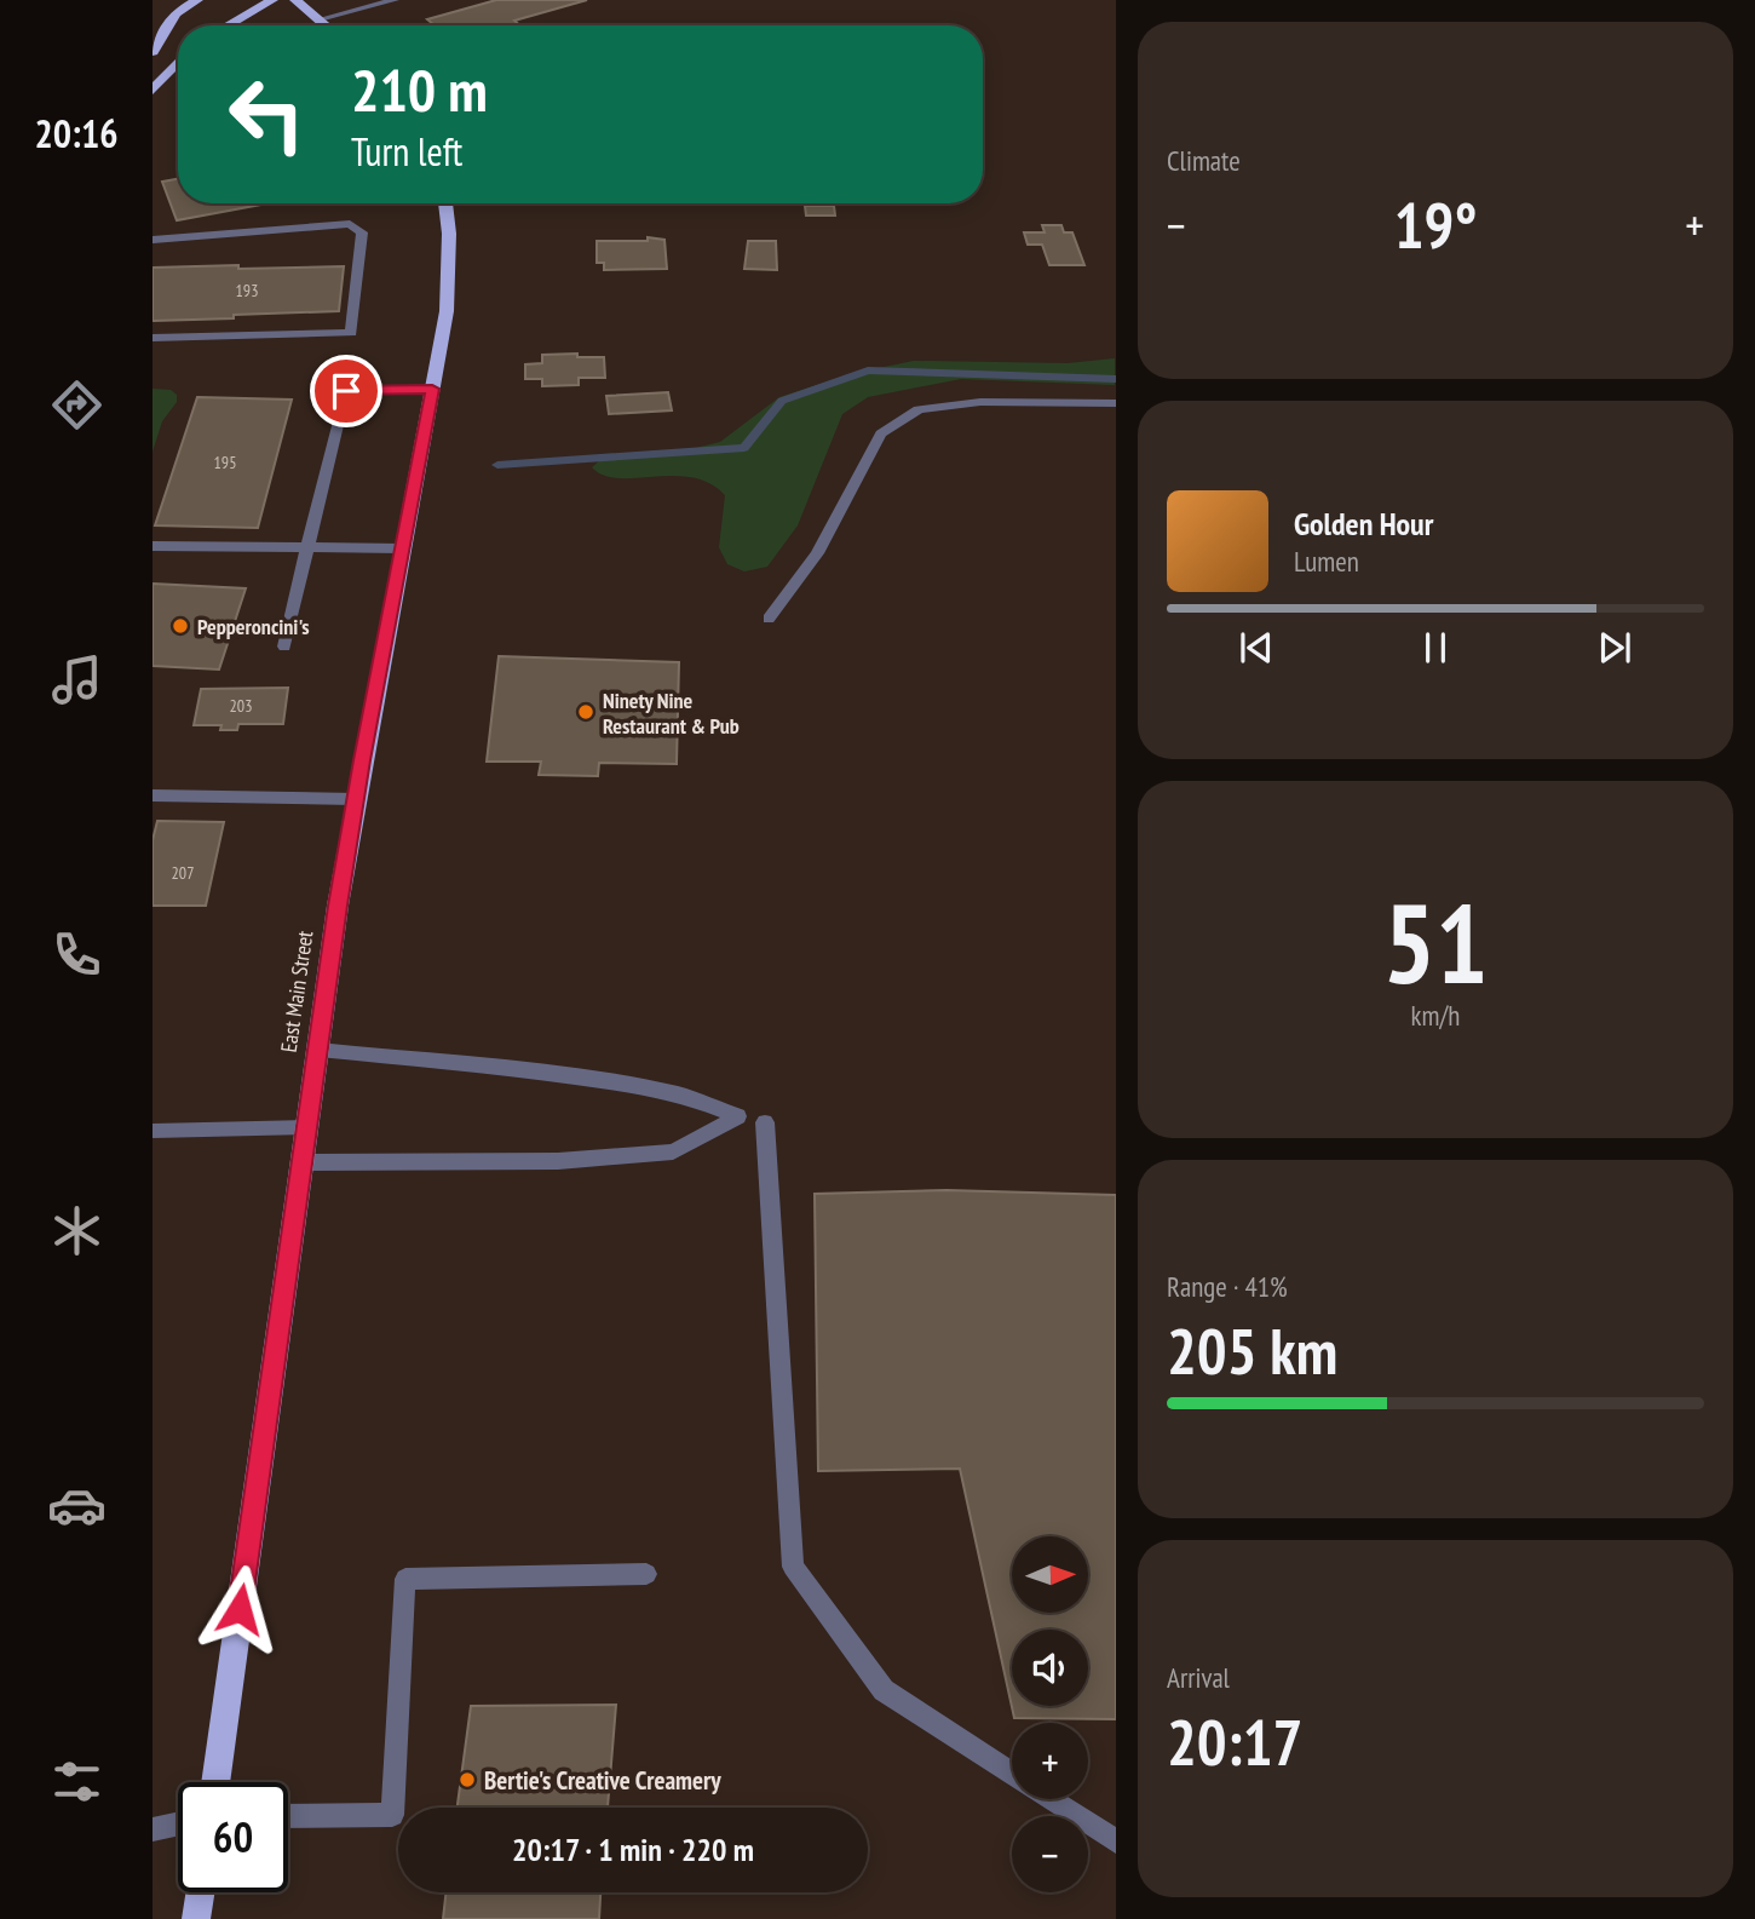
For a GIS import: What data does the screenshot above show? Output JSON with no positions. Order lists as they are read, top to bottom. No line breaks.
{"streets":{"main road":["East Main Street"]},"places":["Pepperoncini's","Ninety Nine Restaurant & Pub","Bertie's Creative Creamery"],"house_numbers":["193","195","203","207"],"north":"right","page":{"tabs":"20:16","tile":["Climate",["51","km/h"],["Range · 41%","205 km"],["Arrival","20:17"]],"turn":["210 m","Turn left"],"heat":["−","19°","+"],"song":["Golden Hour","Lumen"],"map_buttons":["+","−"],"limit":"60","trip":"20:17 · 1 min · 220 m"}}
